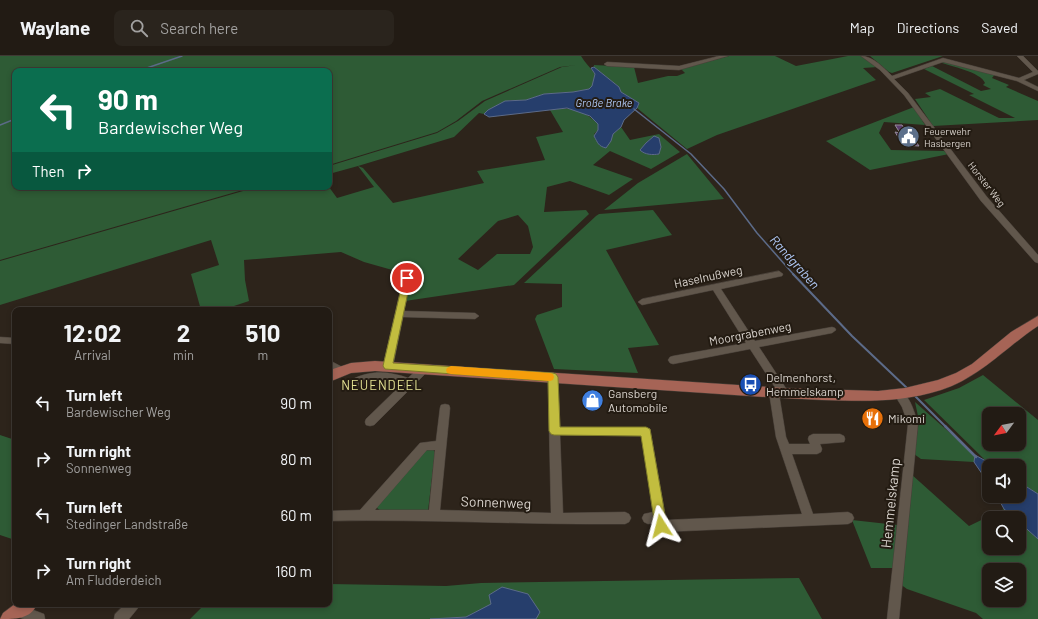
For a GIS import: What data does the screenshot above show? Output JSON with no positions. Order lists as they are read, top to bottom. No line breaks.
{"streets":{"street":["Horster Weg","Haselnußweg","Moorgrabenweg","Sonnenweg","Hemmelskamp"]},"districts":["NEUENDEEL"],"water":["Große Brake","Randgraben"],"places":{"public building":["Feuerwehr Hasbergen"],"bus stop":["Delmenhorst, Hemmelskamp"],"shop":["Gansberg Automobile"],"restaurant":["Mikomi"]},"north":"bottom left","page":{"header":"Waylane","search":"Search here","nav":["Map","Directions","Saved"],"turn":["90 m","Bardewischer Weg"],"then":"Then","eta":["12:02","Arrival","2","min","510","m"],"list":[{"name":"Turn left","note":"Bardewischer Weg","value":"90 m"},{"name":"Turn right","note":"Sonnenweg","value":"80 m"},{"name":"Turn left","note":"Stedinger Landstraße","value":"60 m"},{"name":"Turn right","note":"Am Fludderdeich","value":"160 m"}]}}
